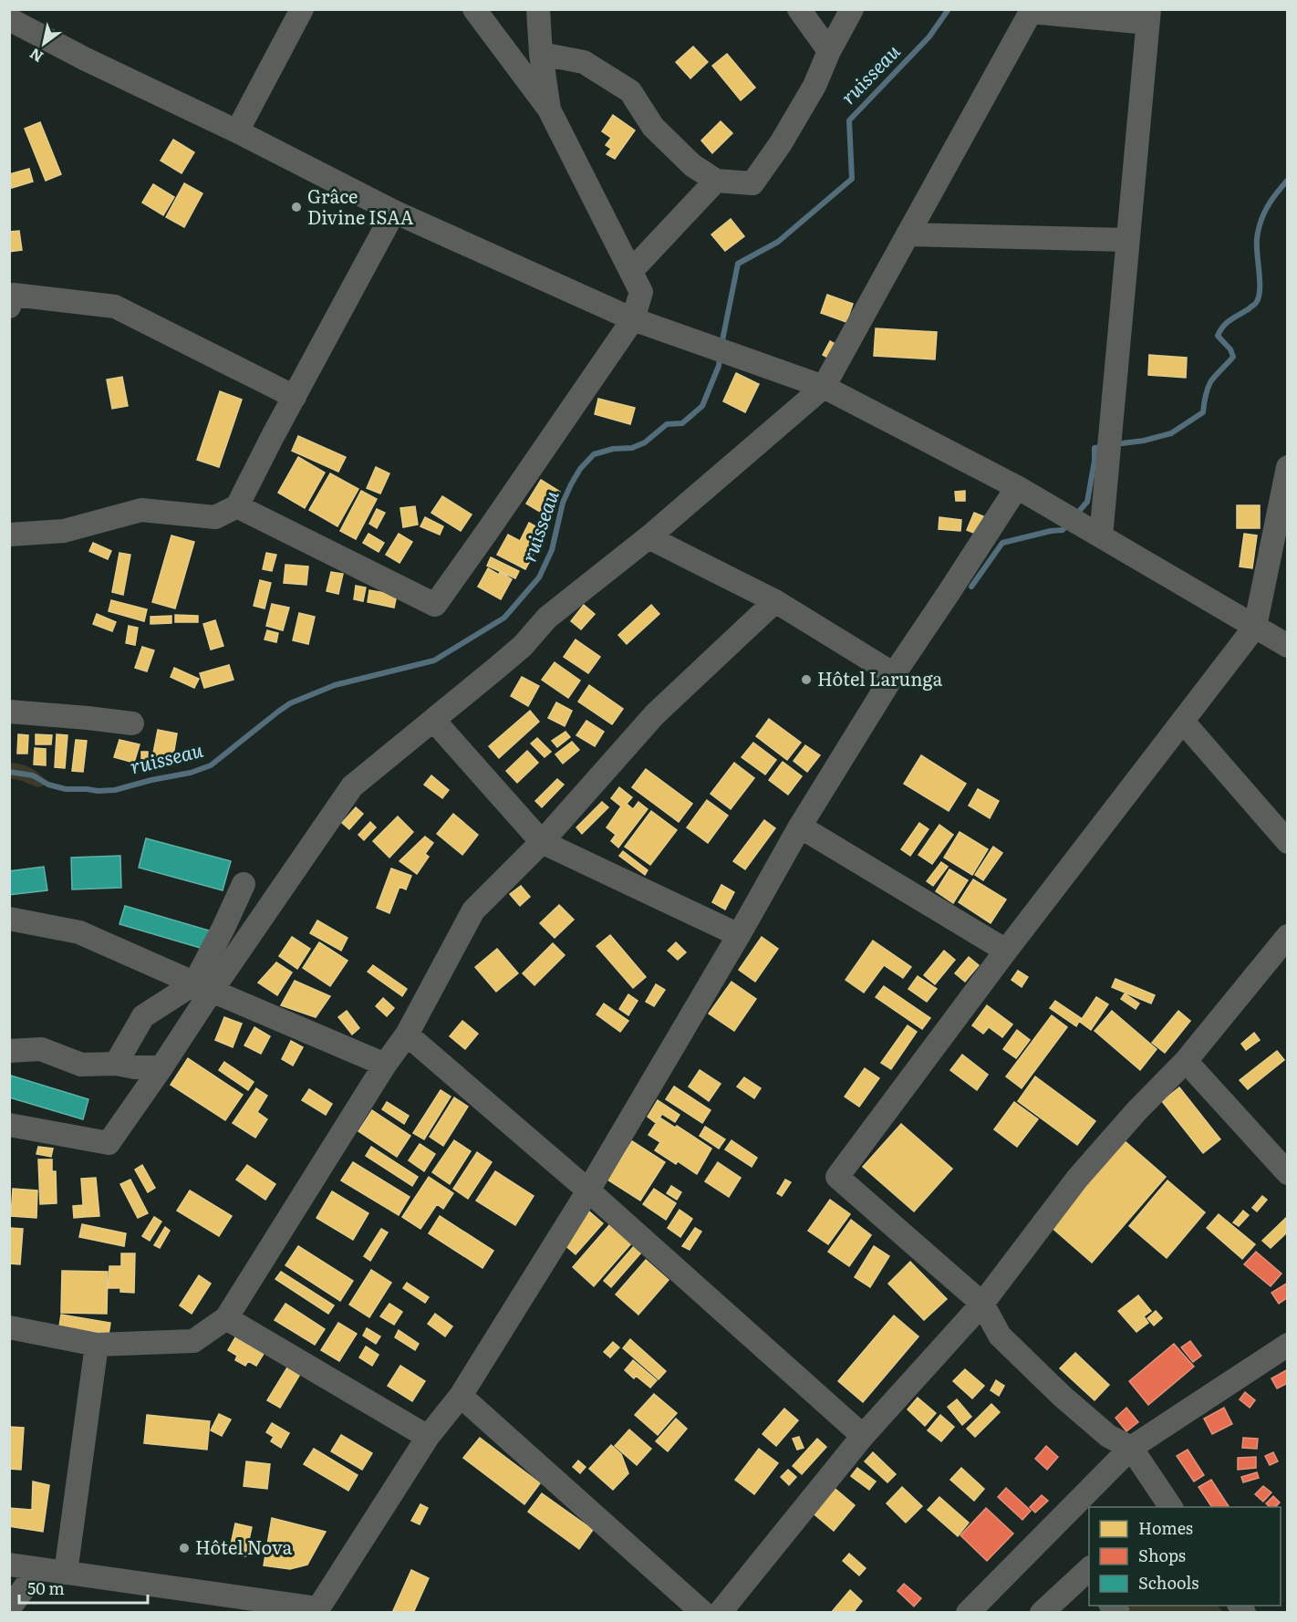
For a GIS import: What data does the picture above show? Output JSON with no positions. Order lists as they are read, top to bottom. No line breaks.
{"water":["ruisseau"],"places":["Grâce Divine ISAA","Hôtel Larunga","Hôtel Nova"],"legend":["Homes","Shops","Schools"],"scale_bar":"50 m","north":"bottom left"}
